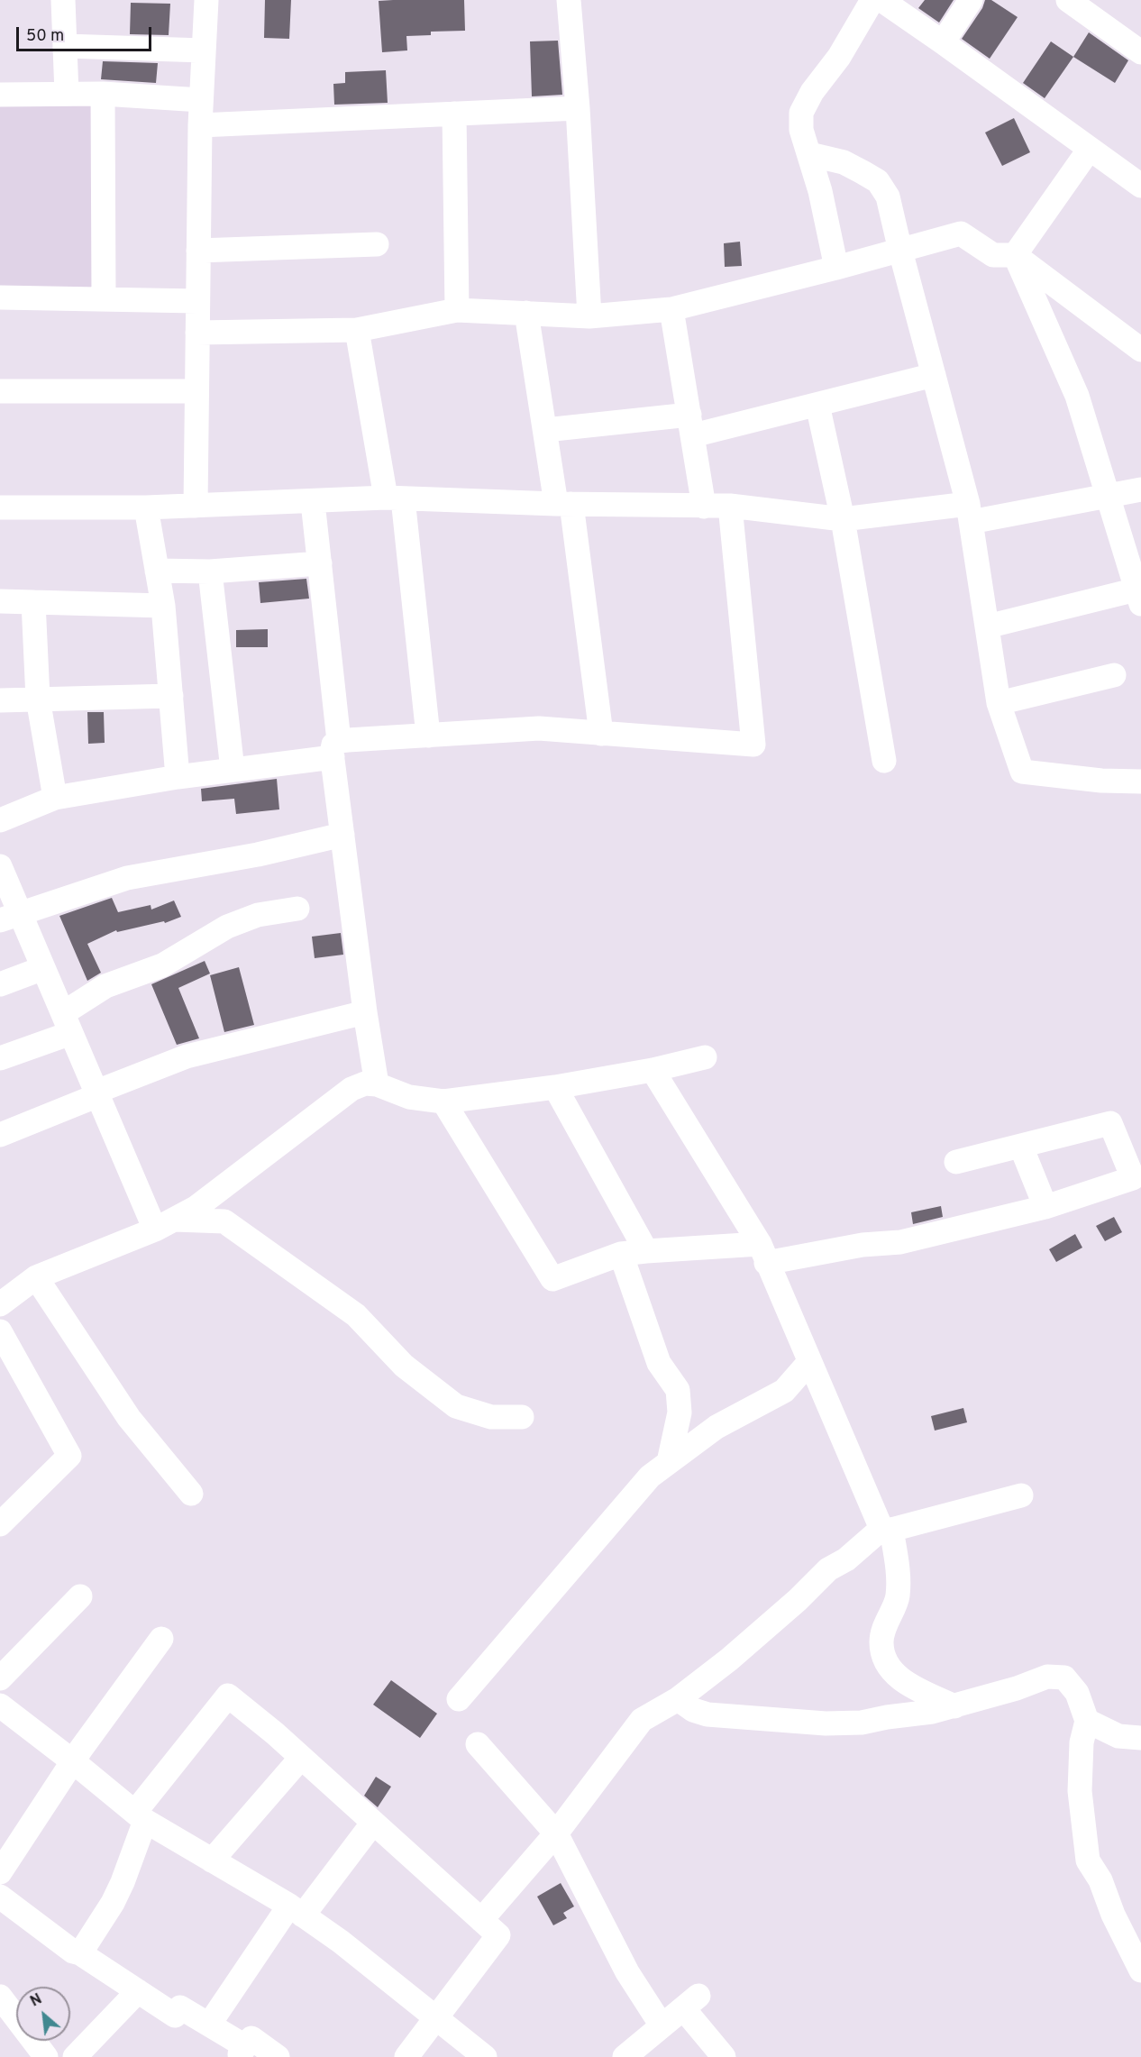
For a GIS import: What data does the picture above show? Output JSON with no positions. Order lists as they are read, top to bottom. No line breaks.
{"scale_bar":"50 m","north":"top left"}
